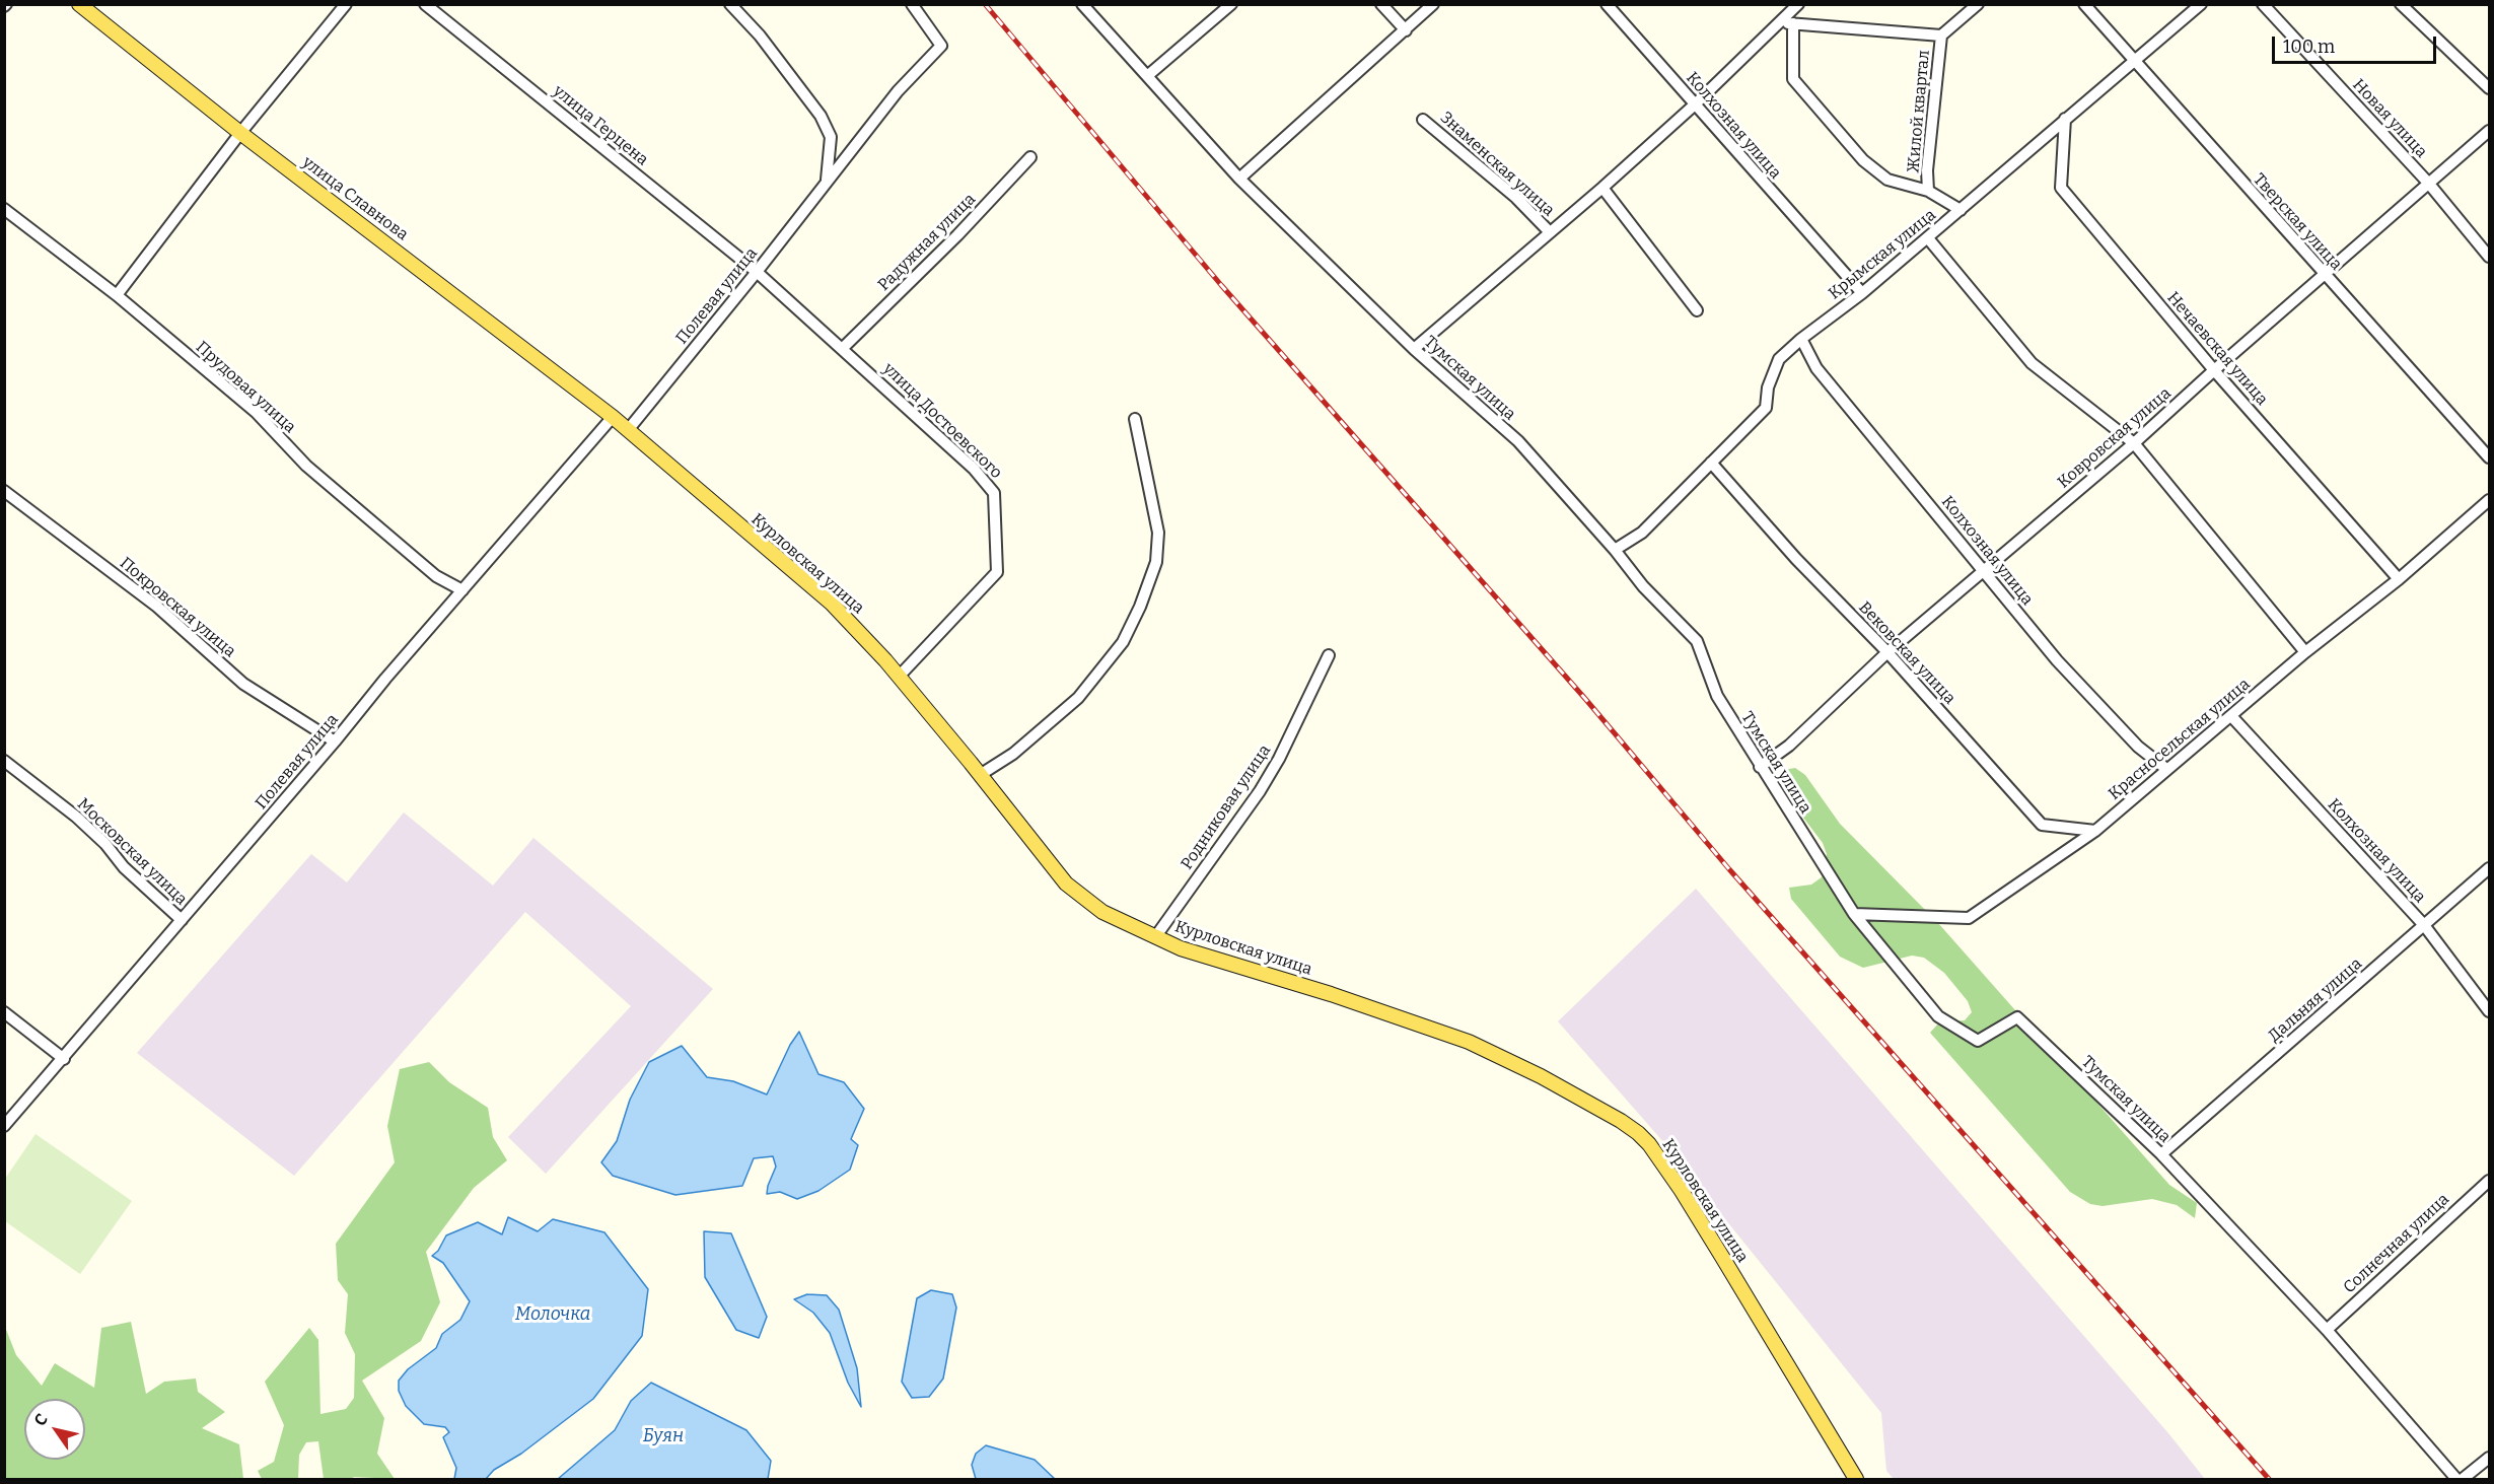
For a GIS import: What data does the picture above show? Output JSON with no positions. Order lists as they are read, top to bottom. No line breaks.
{"streets":{"main road":["улица Славнова","Курловская улица"],"street":["Жилой квартал","Новая улица","улица Герцена","Колхозная улица","Знаменская улица","Тверская улица","Радужная улица","Крымская улица","Полевая улица","Нечаевская улица","Тумская улица","Прудовая улица","улица Достоевского","Ковровская улица","Покровская улица","Вековская улица","Красносельская улица","Родниковая улица","Московская улица","Дальняя улица","Солнечная улица"]},"crossings":[["Жилой квартал","Знаменская улица"],["Новая улица","Ковровская улица"],["улица Герцена","Полевая улица"],["улица Герцена","улица Достоевского"],["Колхозная улица","Знаменская улица"],["Колхозная улица","Крымская улица"],["Колхозная улица","Ковровская улица"],["Колхозная улица","Красносельская улица"],["Колхозная улица","Дальняя улица"],["Знаменская улица","Тумская улица"],["улица Славнова","Полевая улица"],["улица Славнова","Курловская улица"],["Тверская улица","Крымская улица"],["Тверская улица","Ковровская улица"],["Радужная улица","улица Достоевского"],["Крымская улица","Нечаевская улица"],["Крымская улица","Тумская улица"],["Крымская улица","Вековская улица"],["Полевая улица","Прудовая улица"],["Полевая улица","улица Достоевского"],["Полевая улица","Курловская улица"],["Полевая улица","Покровская улица"],["Полевая улица","Московская улица"],["Нечаевская улица","Ковровская улица"],["Нечаевская улица","Красносельская улица"],["Тумская улица","Ковровская улица"],["Тумская улица","Красносельская улица"],["Тумская улица","Дальняя улица"],["Тумская улица","Солнечная улица"],["улица Достоевского","Курловская улица"],["Ковровская улица","Вековская улица"],["Курловская улица","Родниковая улица"],["Вековская улица","Красносельская улица"]],"water":["Молочка","Буян"],"scale_bar":"100 m","north":"top left"}
